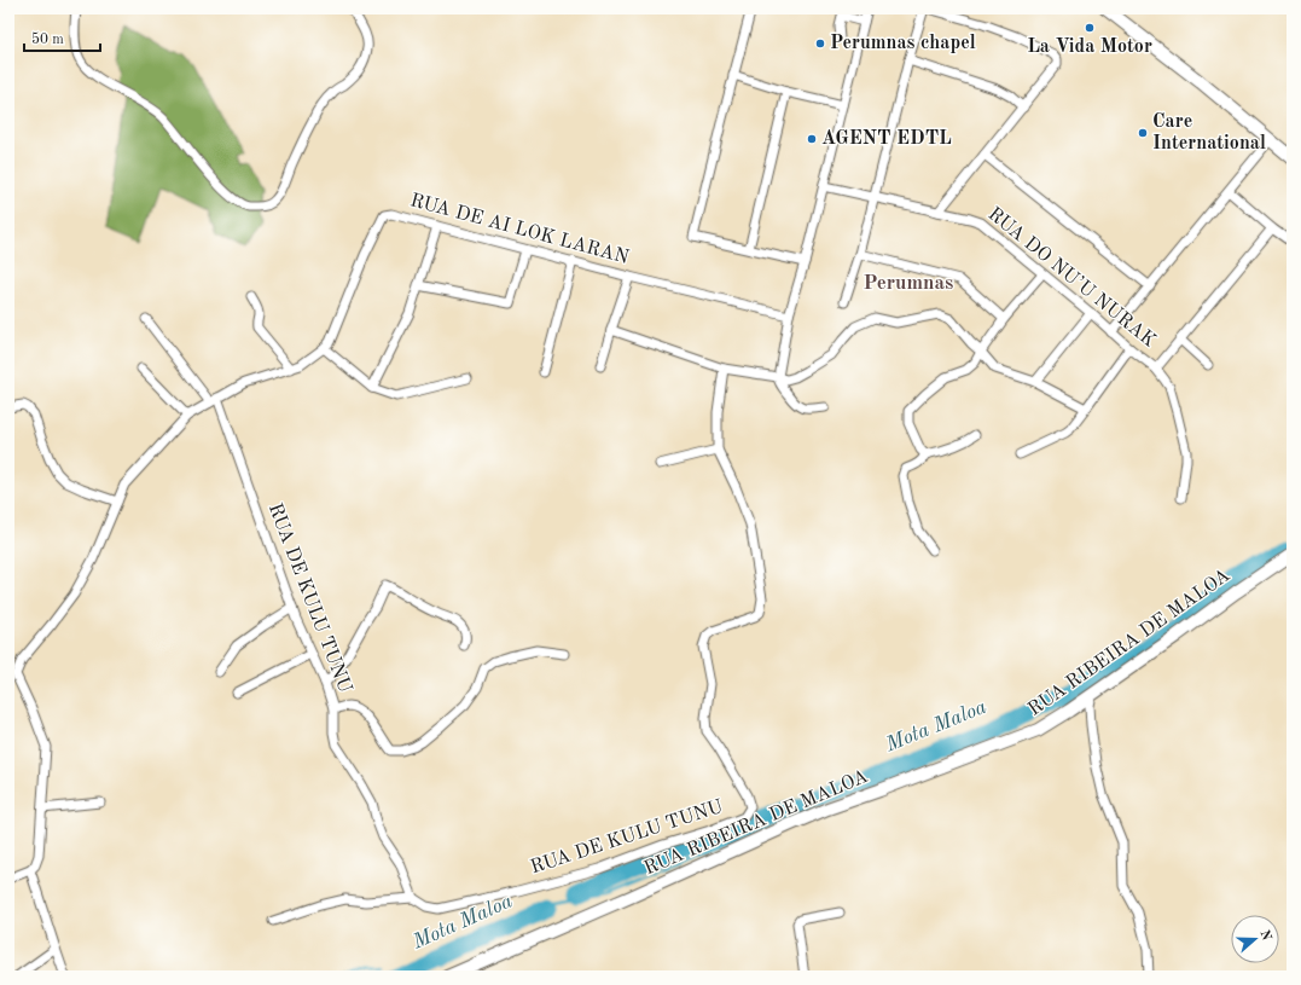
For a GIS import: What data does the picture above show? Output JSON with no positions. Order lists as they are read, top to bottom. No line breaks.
{"streets":{"street":["RUA DE AI LOK LARAN","RUA DO NU’U NURAK","RUA DE KULU TUNU","RUA RIBEIRA DE MALOA"]},"crossings":[["RUA DE AI LOK LARAN","RUA DE KULU TUNU"]],"districts":["Perumnas"],"water":["Mota Maloa"],"places":["La Vida Motor","Perumnas chapel","Care International","AGENT EDTL"],"scale_bar":"50 m","north":"right"}
